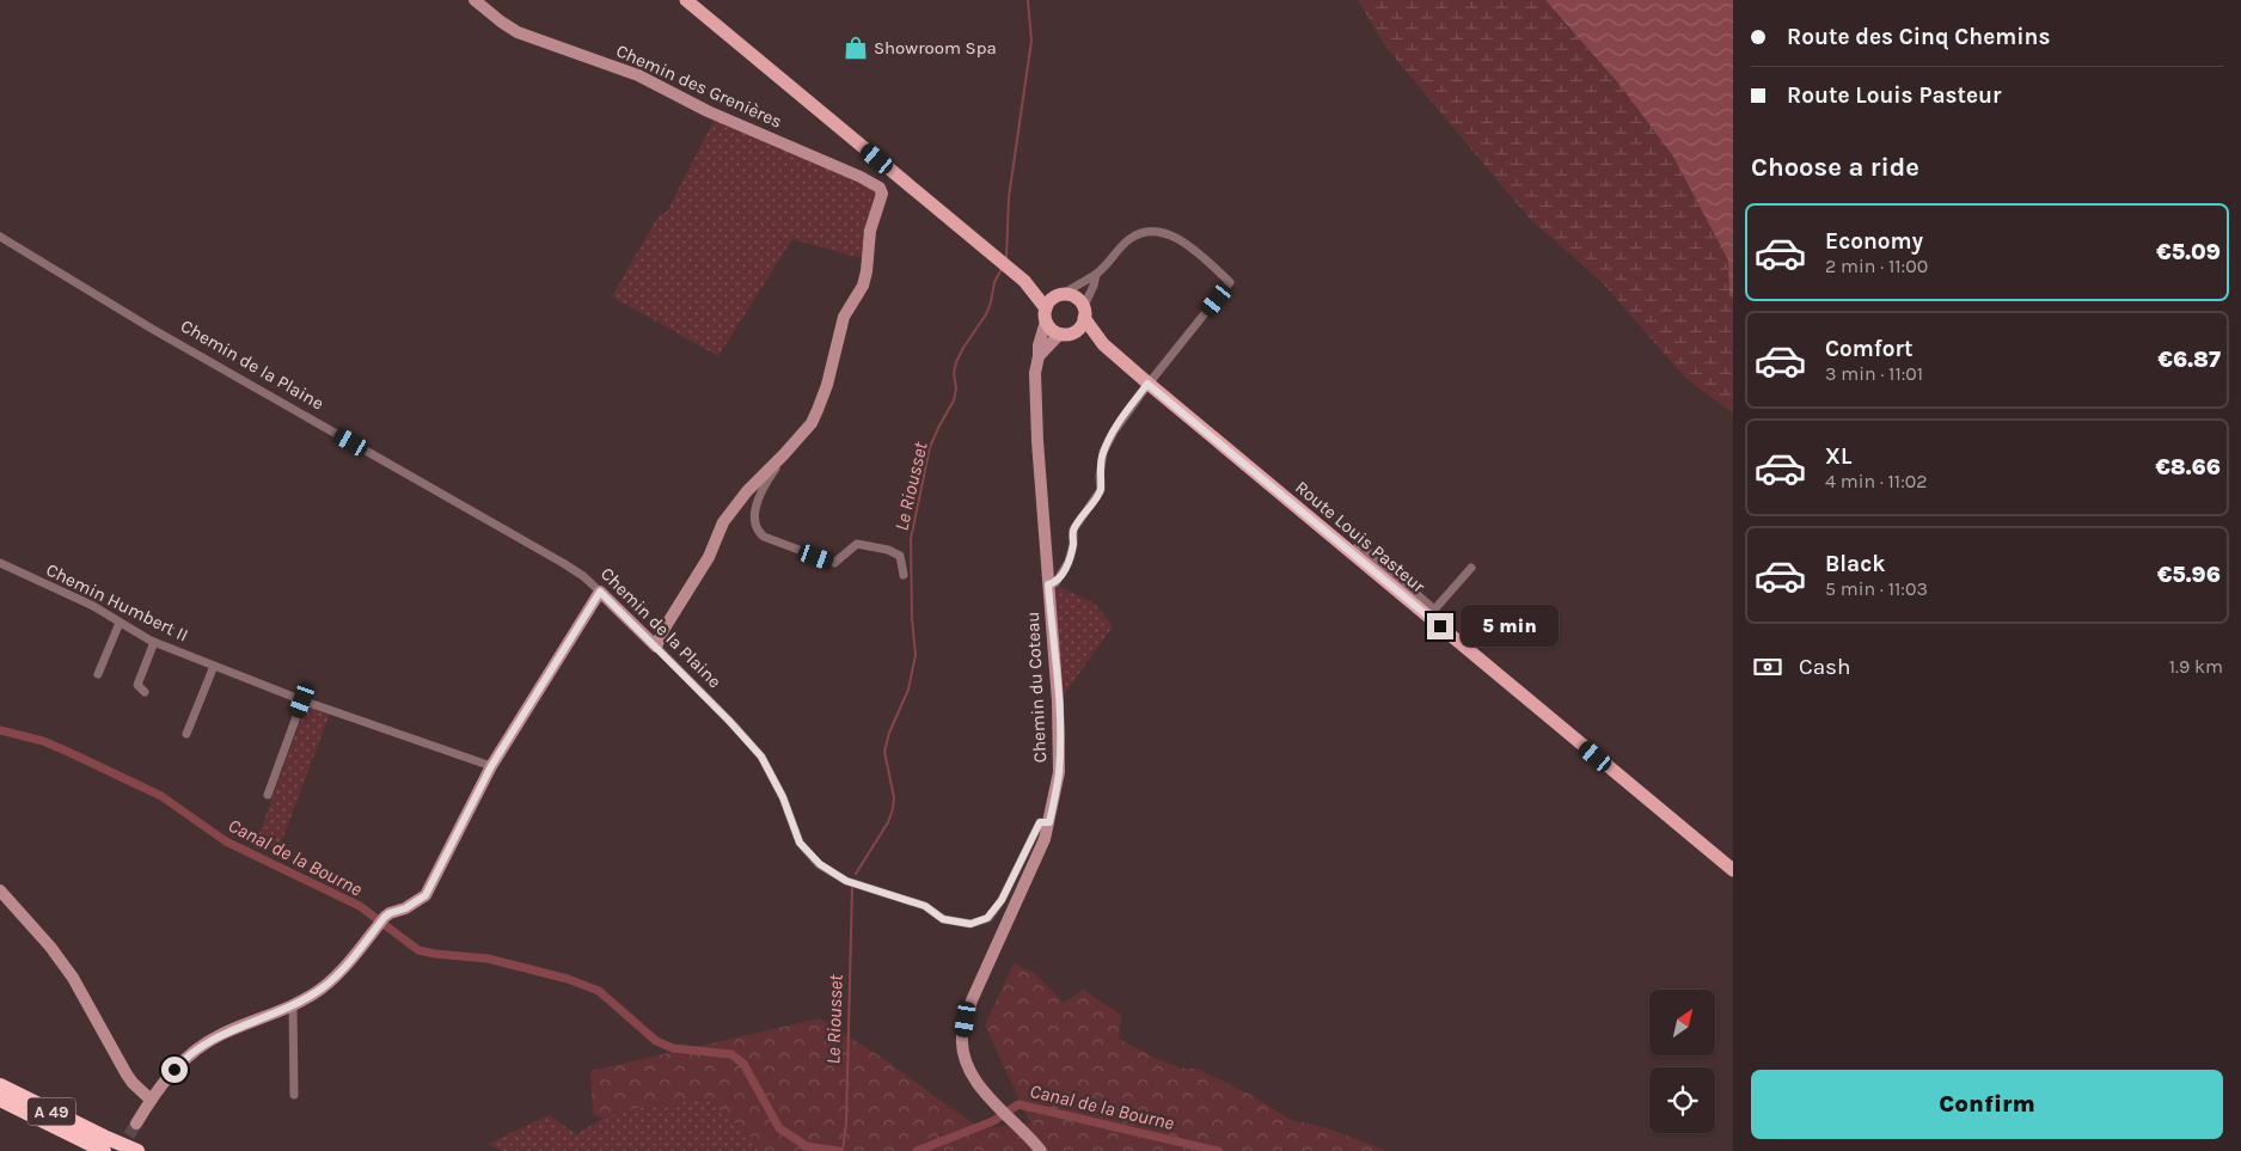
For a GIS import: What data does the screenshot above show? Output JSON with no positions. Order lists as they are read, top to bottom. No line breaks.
{"streets":{"highway":["A 49"],"main road":["Route Louis Pasteur"],"street":["Chemin des Grenières","Chemin de la Plaine","Chemin Humbert II","Chemin du Coteau"]},"crossings":[["Chemin de la Plaine","Chemin du Coteau"],["Route Louis Pasteur","Chemin du Coteau"]],"water":["Le Riousset","Canal de la Bourne"],"places":{"shop":["Showroom Spa"]},"north":"top right","page":{"banner":["Route des Cinq Chemins","Route Louis Pasteur"],"heading":"Choose a ride","list":[{"name":"Economy","note":"2 min · 11:00","value":"€5.09"},{"name":"Comfort","note":"3 min · 11:01","value":"€6.87"},{"name":"XL","note":"4 min · 11:02","value":"€8.66"},{"name":"Black","note":"5 min · 11:03","value":"€5.96"}],"bubble":"5 min","pay":["Cash","1.9 km"],"buttons":"Confirm"}}
